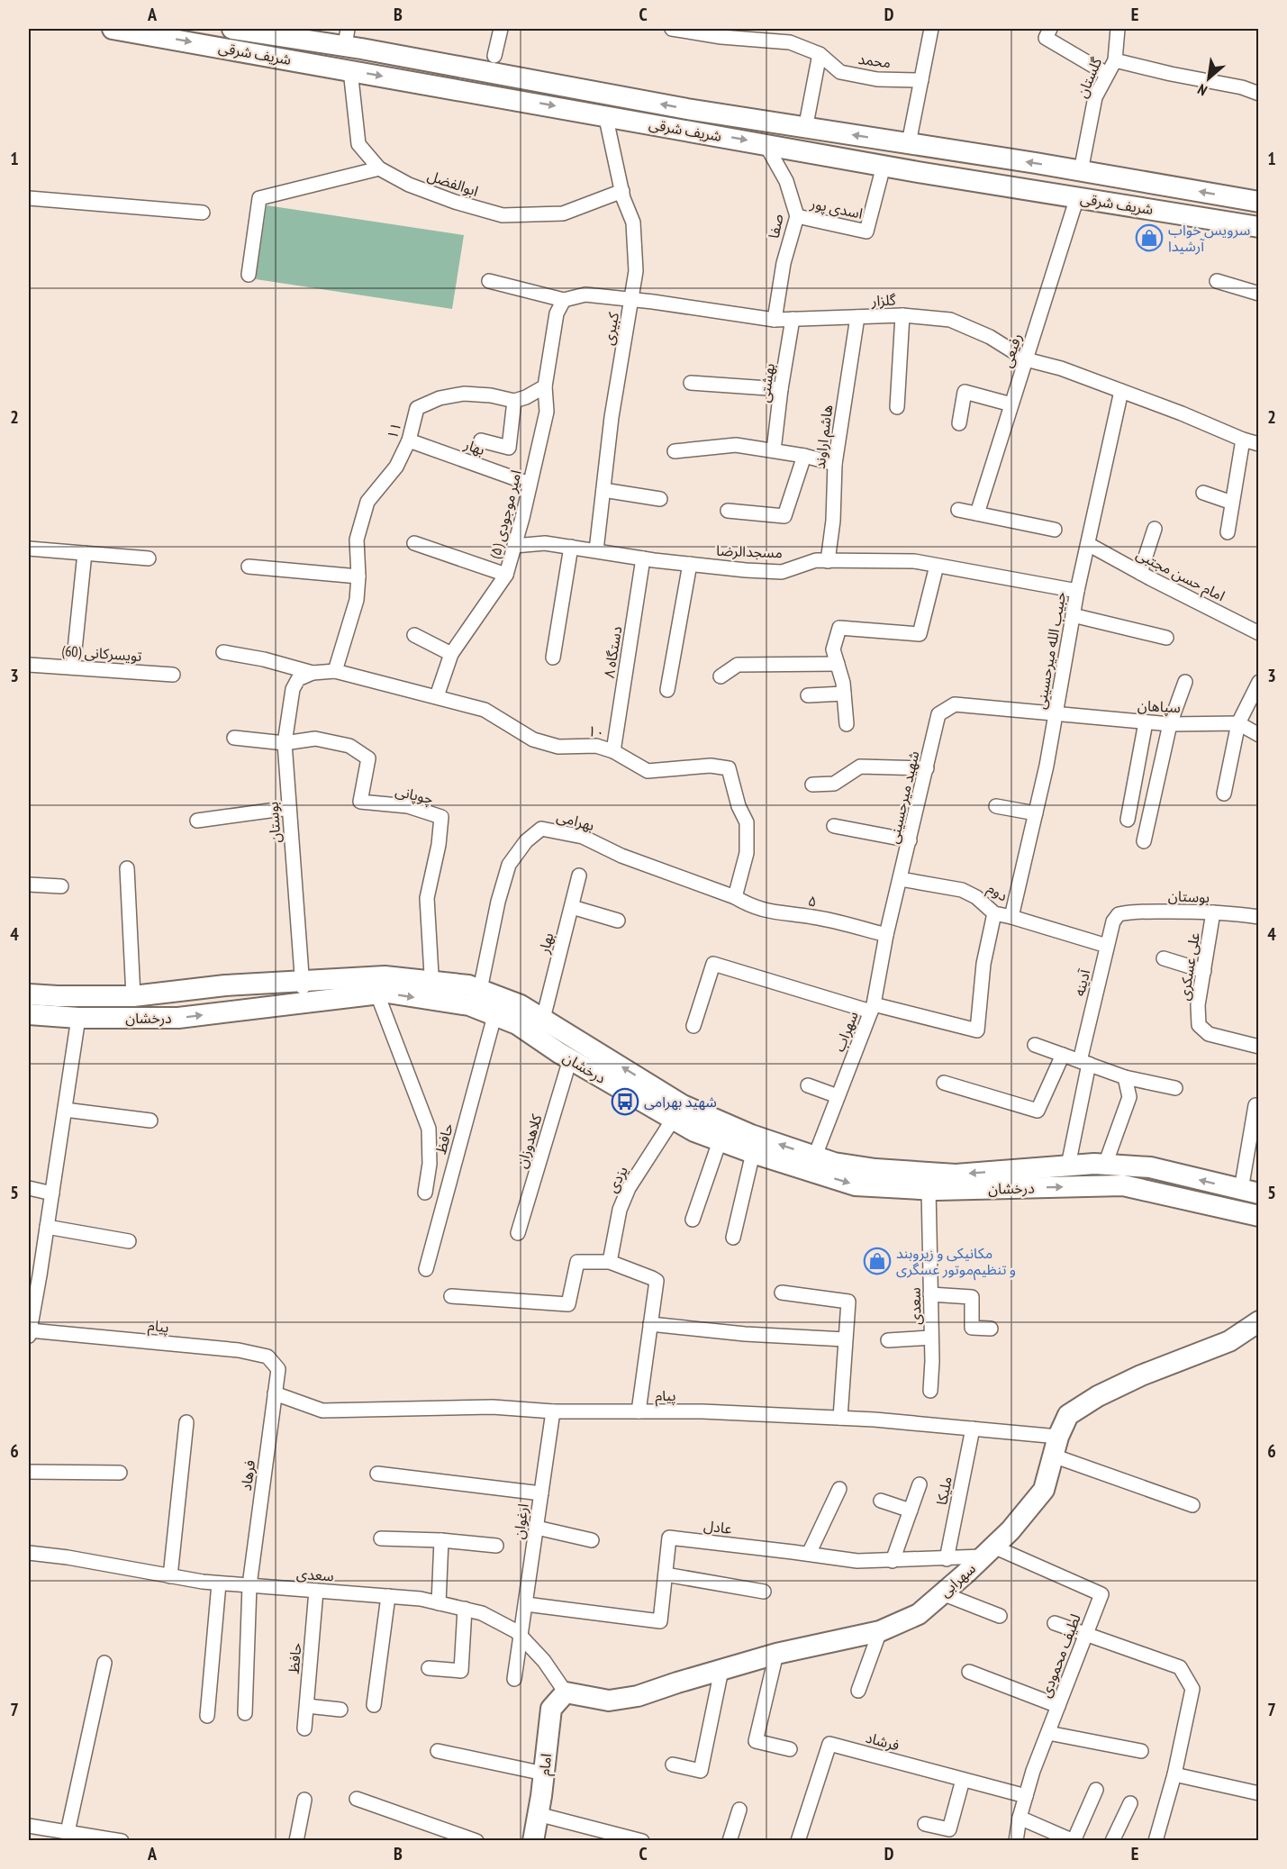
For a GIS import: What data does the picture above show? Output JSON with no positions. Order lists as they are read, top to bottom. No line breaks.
{"streets":{"main road":["شریف شرقی","درخشان","سهرابی","امام"],"street":["محمد","گلستان","ابوالفضل","اسدی پور","صفا","گلزار","کبیری","رفیعی","بهشتی","۱۱","هاشم اراوند","بهار","امیر موجودی (۵)","مسجدالرضا","امام حسن مجتبی","حبیب الله میرحسینی","۸ دستگاه","تویسرکانی (60)","سپاهان","۱۰","چوپانی","شهید میرحسینی","بهرامی","بوستان","دوم","۵","علی عسکری","آدینه","سهراب","حافظ","کلاهدوزان","یزدی","سعدی","پیام","فرهاد","ملیکا","ارغوان","عادل","لطیف محمودی","فرشاد"]},"crossings":[["شریف شرقی","گلستان"],["شریف شرقی","ابوالفضل"],["شریف شرقی","اسدی پور"],["شریف شرقی","صفا"],["شریف شرقی","کبیری"],["شریف شرقی","رفیعی"],["ابوالفضل","کبیری"],["اسدی پور","صفا"],["صفا","گلزار"],["گلزار","کبیری"],["گلزار","رفیعی"],["گلزار","بهشتی"],["گلزار","هاشم اراوند"],["گلزار","حبیب الله میرحسینی"],["کبیری","مسجدالرضا"],["۱۱","بهار"],["۱۱","۱۰"],["هاشم اراوند","مسجدالرضا"],["بهار","امیر موجودی (۵)"],["بهار","درخشان"],["امیر موجودی (۵)","مسجدالرضا"],["امیر موجودی (۵)","۱۰"],["مسجدالرضا","حبیب الله میرحسینی"],["مسجدالرضا","۸ دستگاه"],["امام حسن مجتبی","حبیب الله میرحسینی"],["حبیب الله میرحسینی","سپاهان"],["حبیب الله میرحسینی","شهید میرحسینی"],["حبیب الله میرحسینی","دوم"],["۸ دستگاه","۱۰"],["سپاهان","شهید میرحسینی"],["۱۰","بهرامی"],["۱۰","۵"],["چوپانی","بوستان"],["چوپانی","درخشان"],["شهید میرحسینی","دوم"],["شهید میرحسینی","۵"],["شهید میرحسینی","سهراب"],["بهرامی","۵"],["بهرامی","درخشان"],["بوستان","علی عسکری"],["بوستان","آدینه"],["بوستان","درخشان"],["دوم","آدینه"],["دوم","سهراب"],["آدینه","درخشان"],["درخشان","سهراب"],["درخشان","حافظ"],["درخشان","کلاهدوزان"],["درخشان","یزدی"],["درخشان","سعدی"],["حافظ","سعدی"],["سعدی","فرهاد"],["سعدی","ارغوان"],["سعدی","سهرابی"],["سعدی","امام"],["پیام","فرهاد"],["پیام","ملیکا"],["پیام","ارغوان"],["پیام","سهرابی"],["ملیکا","عادل"],["ارغوان","عادل"],["عادل","سهرابی"],["عادل","لطیف محمودی"],["سهرابی","لطیف محمودی"],["سهرابی","امام"],["لطیف محمودی","فرشاد"]],"places":{"shop":["سرویس خواب آرشیدا","مکانیکی و زیروبند و تنظیم‌موتور عسگری"],"bus stop":["شهید بهرامی"]},"north":"bottom left","grid":{"columns":["A","B","C","D","E"],"rows":["1","2","3","4","5","6","7"]}}
